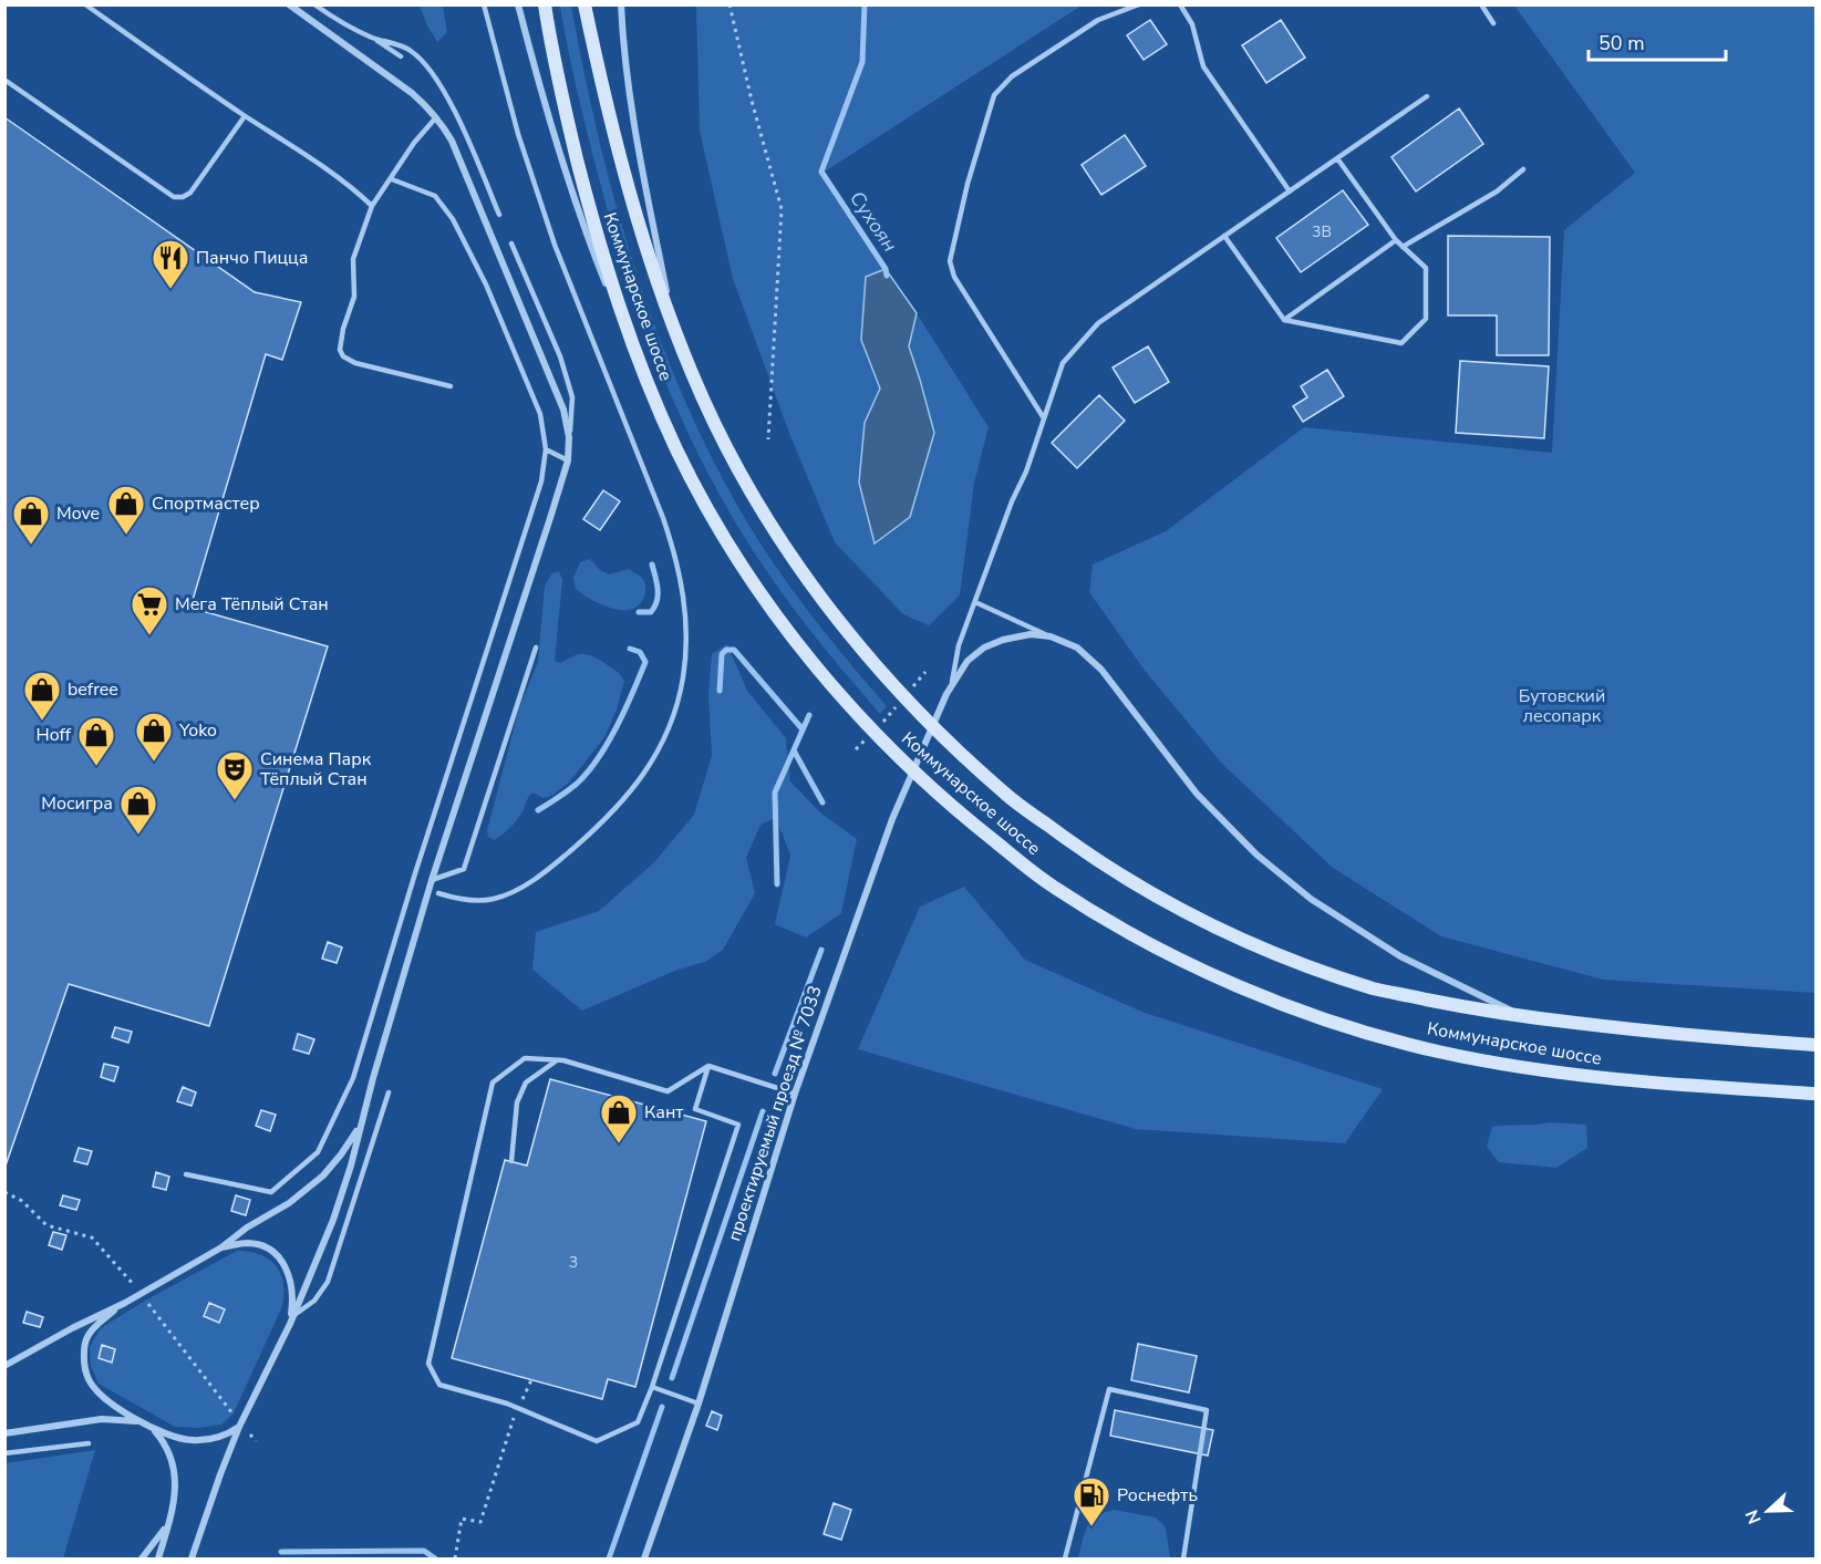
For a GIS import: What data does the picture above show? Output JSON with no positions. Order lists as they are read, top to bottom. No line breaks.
{"streets":{"main road":["Коммунарское шоссе"],"street":["проектируемый проезд № 7033"]},"crossings":[["Коммунарское шоссе","проектируемый проезд № 7033"]],"water":["Сухоян"],"parks":["Бутовский лесопарк"],"places":{"restaurant":["Панчо Пицца"],"shop":["Спортмастер","Move","befree","Yoko","Hoff","Мосигра","Кант"],"supermarket":["Мега Тёплый Cтан"],"theatre":["Синема Парк Тёплый Стан"],"fuel station":["Роснефть"]},"house_numbers":["3В","3"],"scale_bar":"50 m","north":"left"}
